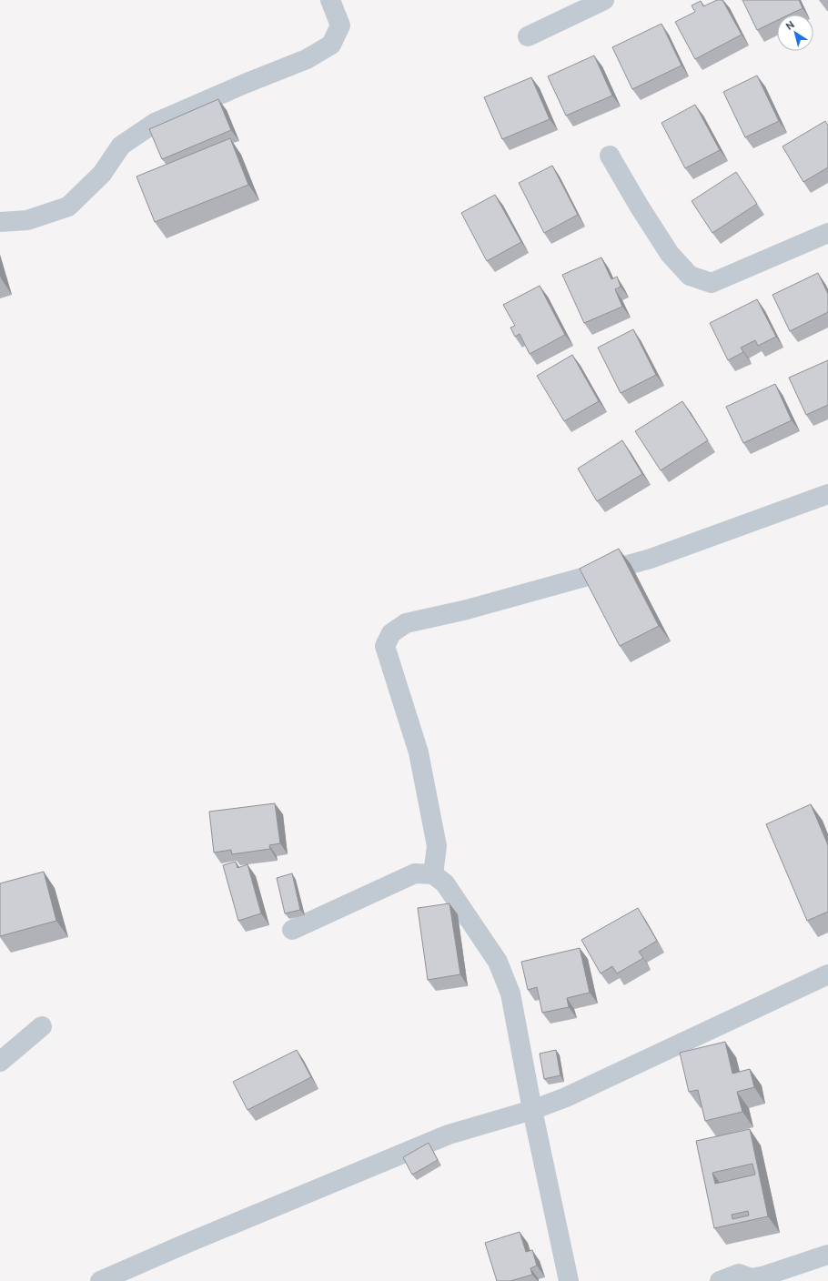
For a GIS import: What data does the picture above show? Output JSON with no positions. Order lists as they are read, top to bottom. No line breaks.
{"north":"top left"}
